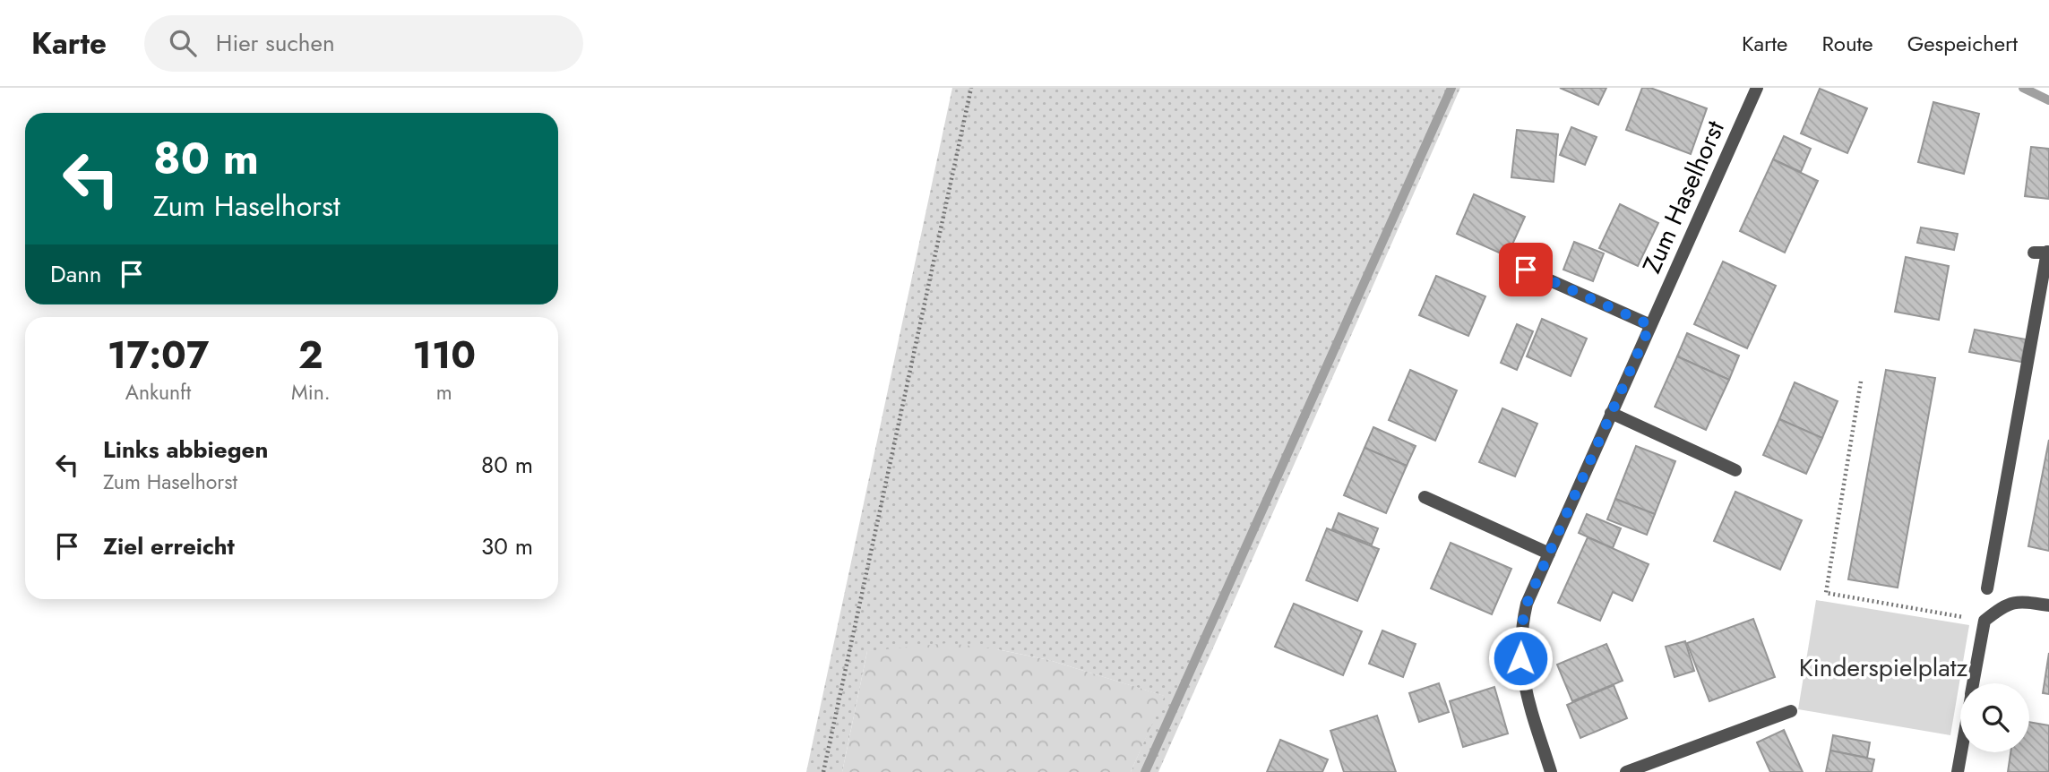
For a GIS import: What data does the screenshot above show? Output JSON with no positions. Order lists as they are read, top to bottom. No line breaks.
{"streets":{"street":["Zum Haselhorst"]},"parks":["Kinderspielplatz"],"page":{"header":"Karte","search":"Hier suchen","nav":["Karte","Route","Gespeichert"],"turn":["80 m","Zum Haselhorst"],"then":"Dann","eta":["17:07","Ankunft","2","Min.","110","m"],"list":[{"name":"Links abbiegen","note":"Zum Haselhorst","value":"80 m"},{"name":"Ziel erreicht","value":"30 m"}]}}
